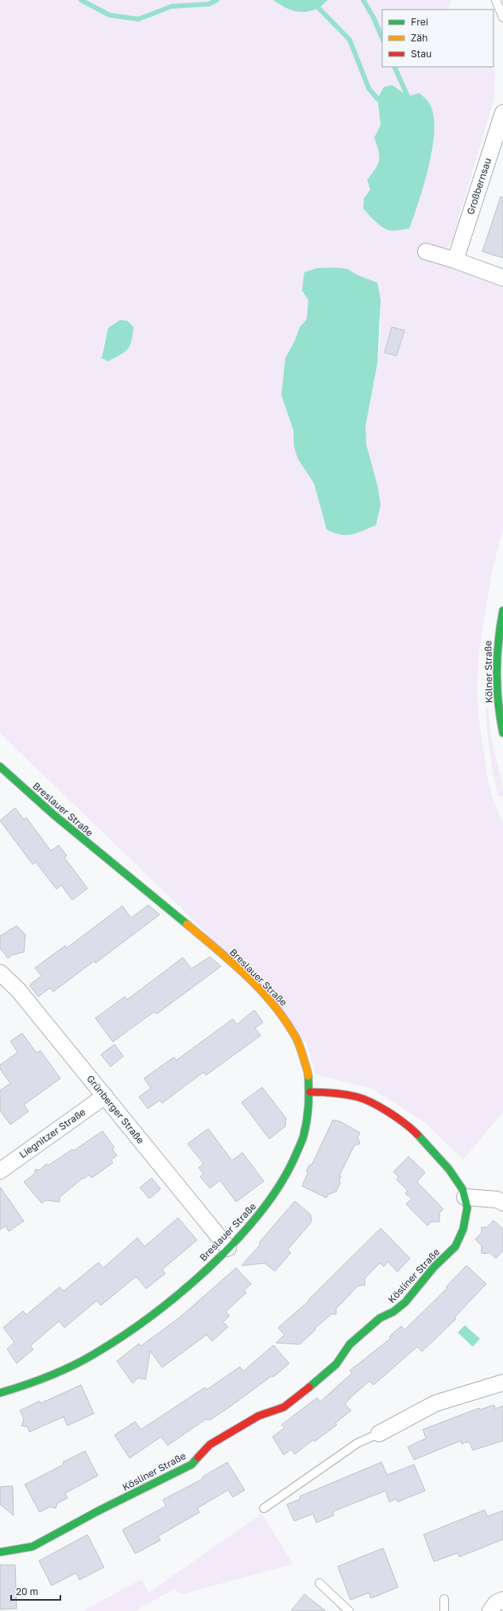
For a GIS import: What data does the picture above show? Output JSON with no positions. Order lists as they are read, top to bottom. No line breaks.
{"streets":{"street":["Großbernsau","Kölner Straße","Breslauer Straße","Grünberger Straße","Liegnitzer Straße","Kösliner Straße"]},"crossings":[["Breslauer Straße","Grünberger Straße"],["Breslauer Straße","Kösliner Straße"],["Grünberger Straße","Liegnitzer Straße"]],"legend":["Frei","Zäh","Stau"],"scale_bar":"20 m"}
